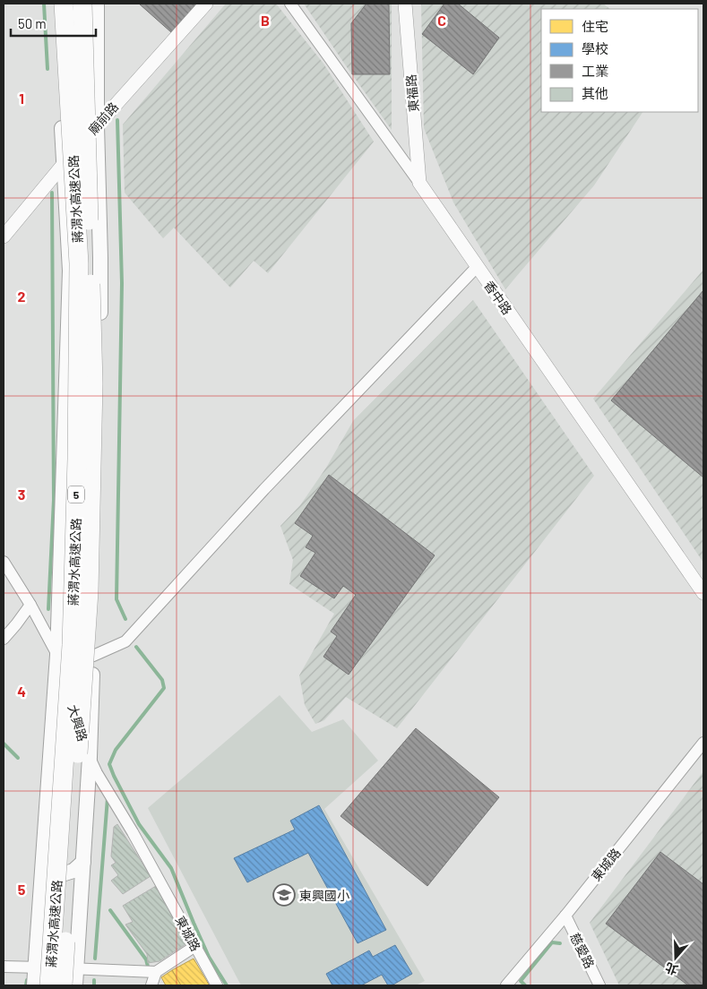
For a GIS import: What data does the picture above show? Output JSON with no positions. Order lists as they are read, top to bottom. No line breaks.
{"streets":{"highway":["蔣渭水高速公路","5"],"street":["東福路","廟前路","香中路","大興路","東城路","慈愛路"]},"crossings":[["東福路","香中路"],["大興路","東城路"],["東城路","慈愛路"]],"places":{"school or university":["東興國小"]},"legend":["住宅","學校","工業","其他"],"scale_bar":"50 m","north":"bottom","grid":{"columns":["B","C"],"rows":["1","2","3","4","5"]}}
